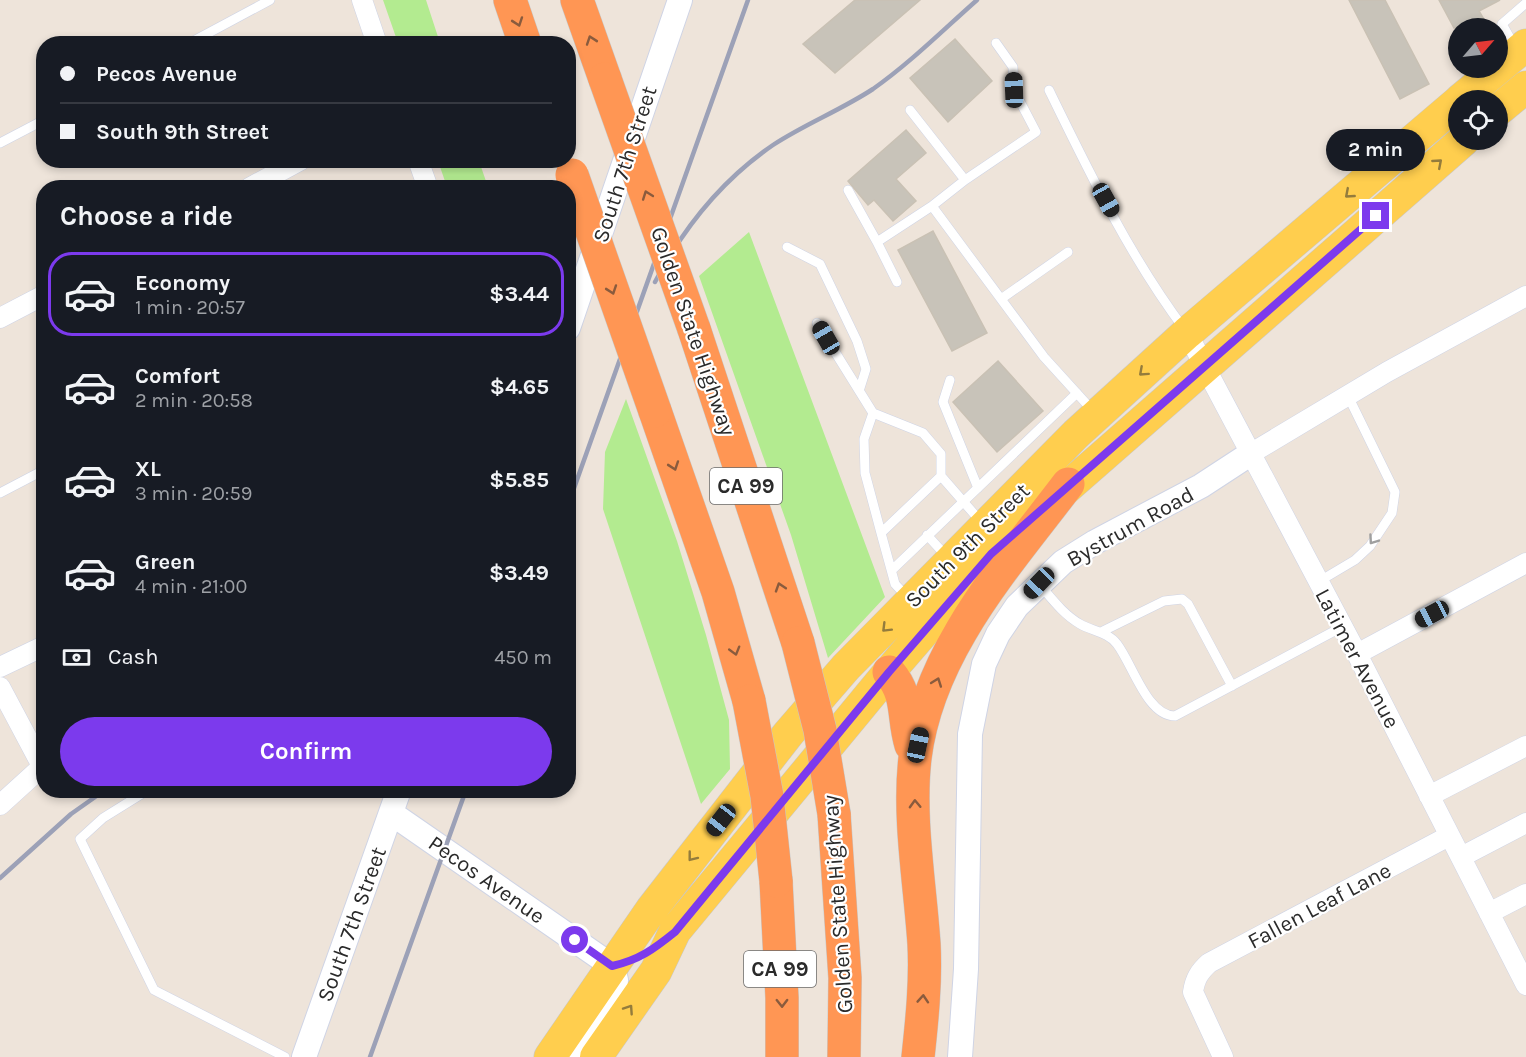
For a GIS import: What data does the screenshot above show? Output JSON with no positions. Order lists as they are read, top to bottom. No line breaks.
{"streets":{"highway":["Golden State Highway","CA 99"],"main road":["South 9th Street"],"street":["South 7th Street","Bystrum Road","Latimer Avenue","Pecos Avenue","Fallen Leaf Lane"]},"crossings":[["South 7th Street","Pecos Avenue"],["Bystrum Road","Latimer Avenue"],["South 9th Street","Latimer Avenue"],["South 9th Street","Pecos Avenue"],["Latimer Avenue","Fallen Leaf Lane"]],"north":"top right","page":{"banner":["Pecos Avenue","South 9th Street"],"bubble":"2 min","heading":"Choose a ride","list":[{"name":"Economy","note":"1 min · 20:57","value":"$3.44"},{"name":"Comfort","note":"2 min · 20:58","value":"$4.65"},{"name":"XL","note":"3 min · 20:59","value":"$5.85"},{"name":"Green","note":"4 min · 21:00","value":"$3.49"}],"pay":["Cash","450 m"],"buttons":"Confirm"}}
